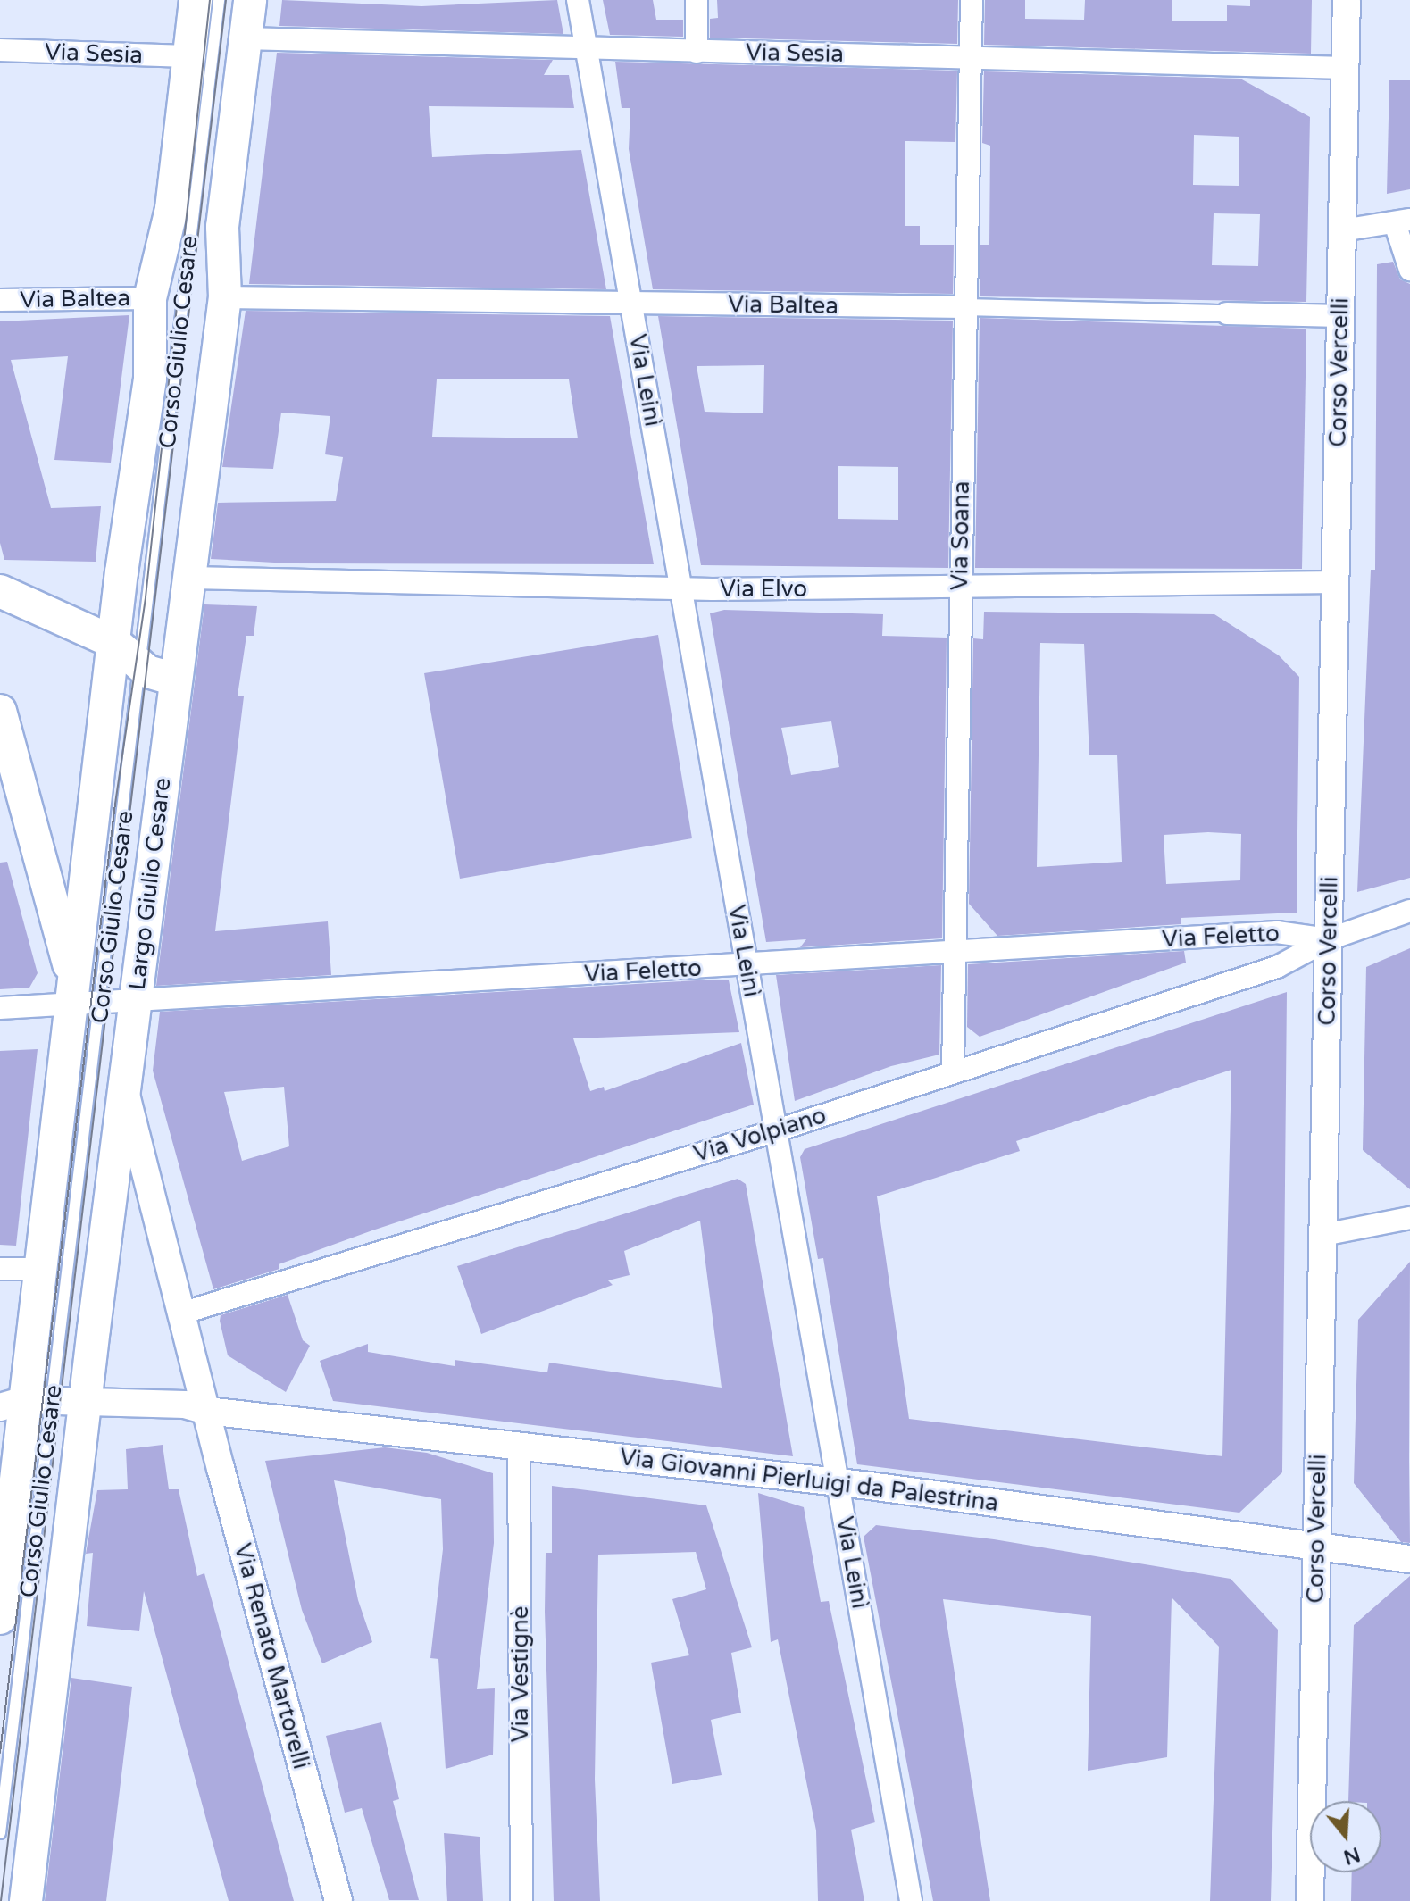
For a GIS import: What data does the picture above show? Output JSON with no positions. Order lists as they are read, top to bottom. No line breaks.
{"streets":{"main road":["Corso Giulio Cesare","Largo Giulio Cesare"],"street":["Via Sesia","Via Baltea","Corso Vercelli","Via Leinì","Via Soana","Via Elvo","Via Feletto","Via Volpiano","Via Giovanni Pierluigi da Palestrina","Via Renato Martorelli","Via Vestignè"]},"crossings":[["Via Sesia","Corso Giulio Cesare"],["Via Sesia","Corso Vercelli"],["Via Sesia","Via Leinì"],["Via Sesia","Via Soana"],["Via Baltea","Corso Giulio Cesare"],["Via Baltea","Corso Vercelli"],["Via Baltea","Via Leinì"],["Via Baltea","Via Soana"],["Corso Giulio Cesare","Via Elvo"],["Corso Giulio Cesare","Largo Giulio Cesare"],["Corso Giulio Cesare","Via Feletto"],["Corso Vercelli","Via Elvo"],["Corso Vercelli","Via Feletto"],["Corso Vercelli","Via Volpiano"],["Corso Vercelli","Via Giovanni Pierluigi da Palestrina"],["Via Leinì","Via Elvo"],["Via Leinì","Via Feletto"],["Via Leinì","Via Volpiano"],["Via Leinì","Via Giovanni Pierluigi da Palestrina"],["Via Soana","Via Elvo"],["Via Soana","Via Feletto"],["Via Soana","Via Volpiano"],["Via Elvo","Largo Giulio Cesare"],["Largo Giulio Cesare","Via Feletto"],["Largo Giulio Cesare","Via Volpiano"],["Largo Giulio Cesare","Via Giovanni Pierluigi da Palestrina"],["Largo Giulio Cesare","Via Renato Martorelli"],["Via Feletto","Via Volpiano"],["Via Giovanni Pierluigi da Palestrina","Via Renato Martorelli"],["Via Giovanni Pierluigi da Palestrina","Via Vestignè"]],"north":"bottom"}
